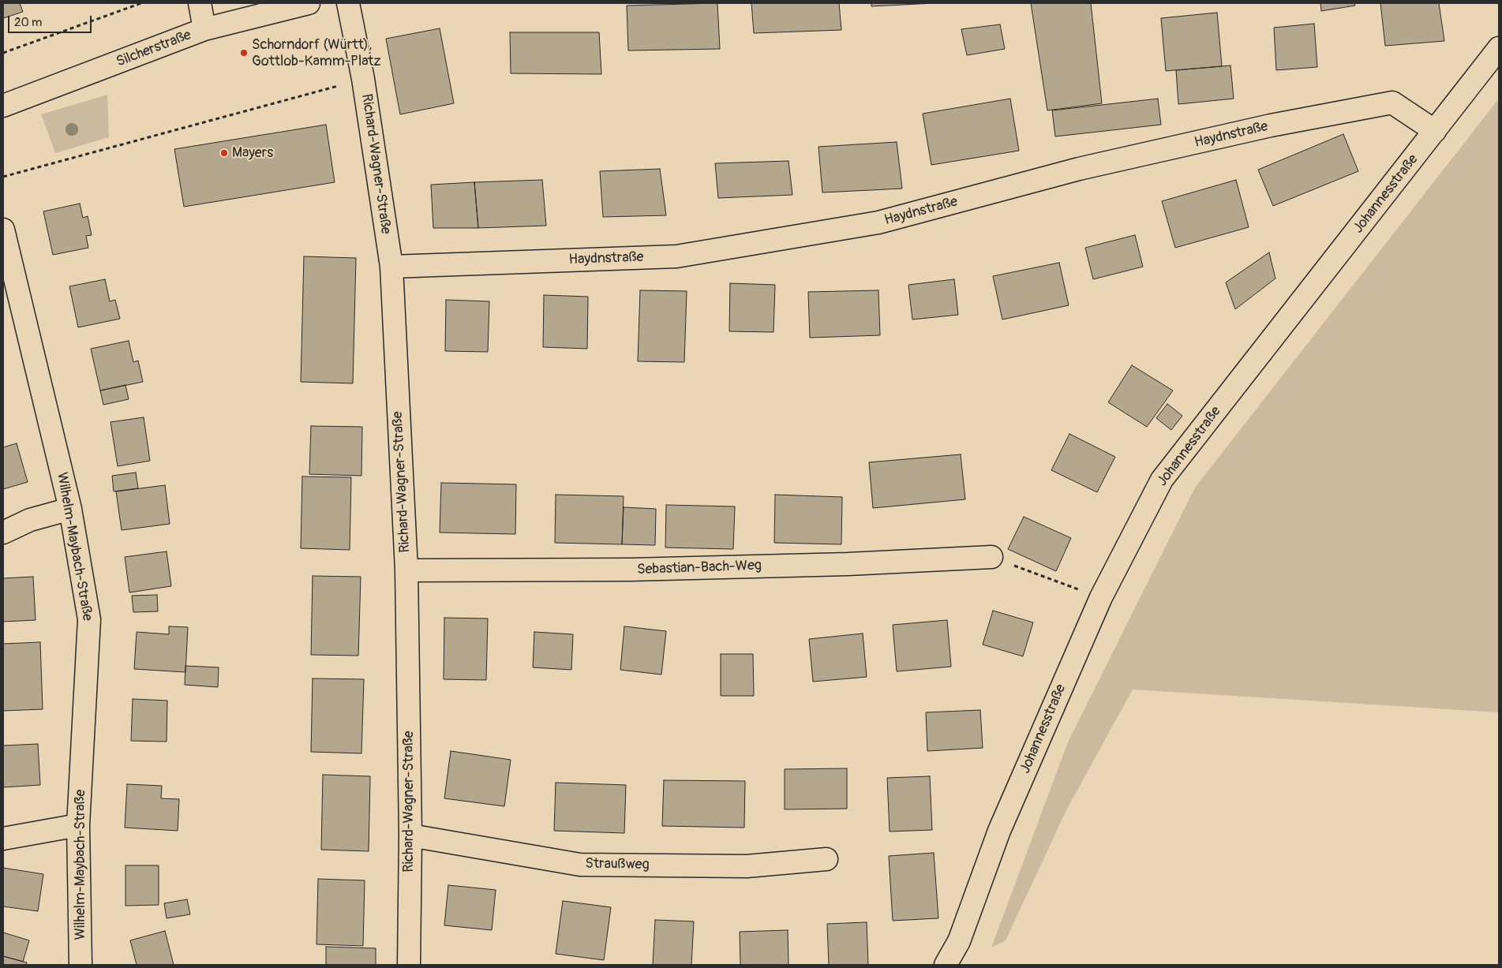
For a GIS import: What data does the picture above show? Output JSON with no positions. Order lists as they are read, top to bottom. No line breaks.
{"streets":{"street":["Silcherstraße","Haydnstraße","Richard-Wagner-Straße","Johannesstraße","Wilhelm-Maybach-Straße","Sebastian-Bach-Weg","Straußweg"]},"crossings":[["Haydnstraße","Richard-Wagner-Straße"],["Haydnstraße","Johannesstraße"],["Richard-Wagner-Straße","Sebastian-Bach-Weg"],["Richard-Wagner-Straße","Straußweg"]],"places":["Schorndorf (Württ), Gottlob-Kamm-Platz","Mayers"],"scale_bar":"20 m"}
